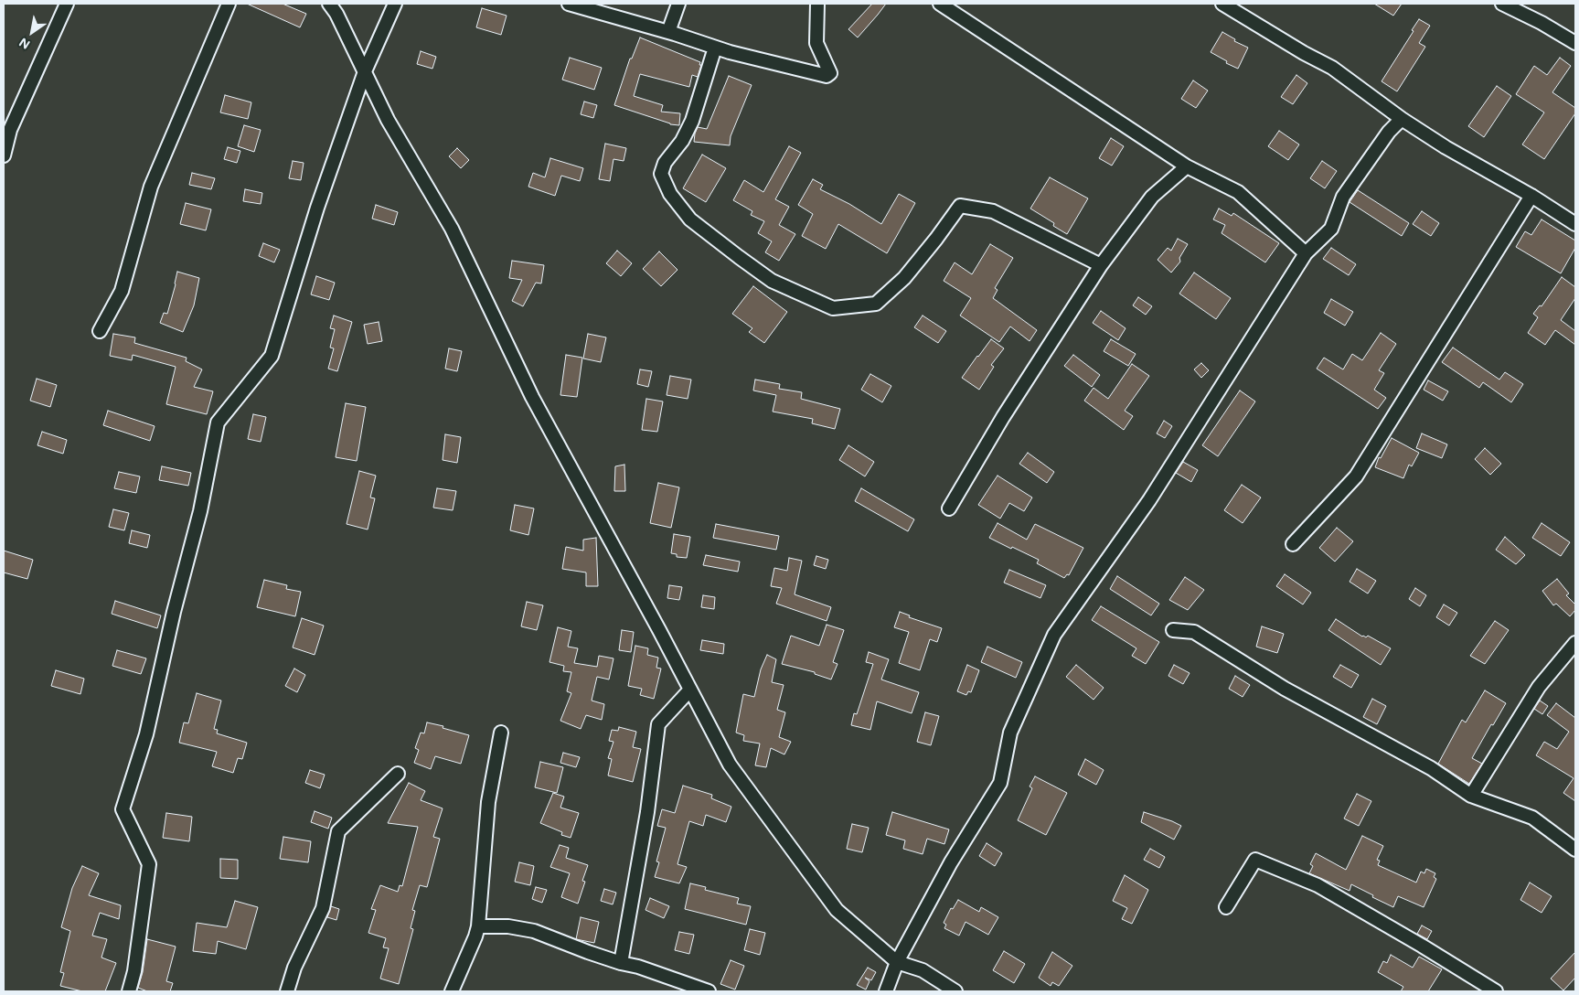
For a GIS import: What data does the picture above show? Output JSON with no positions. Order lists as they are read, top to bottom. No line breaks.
{"north":"bottom left"}
